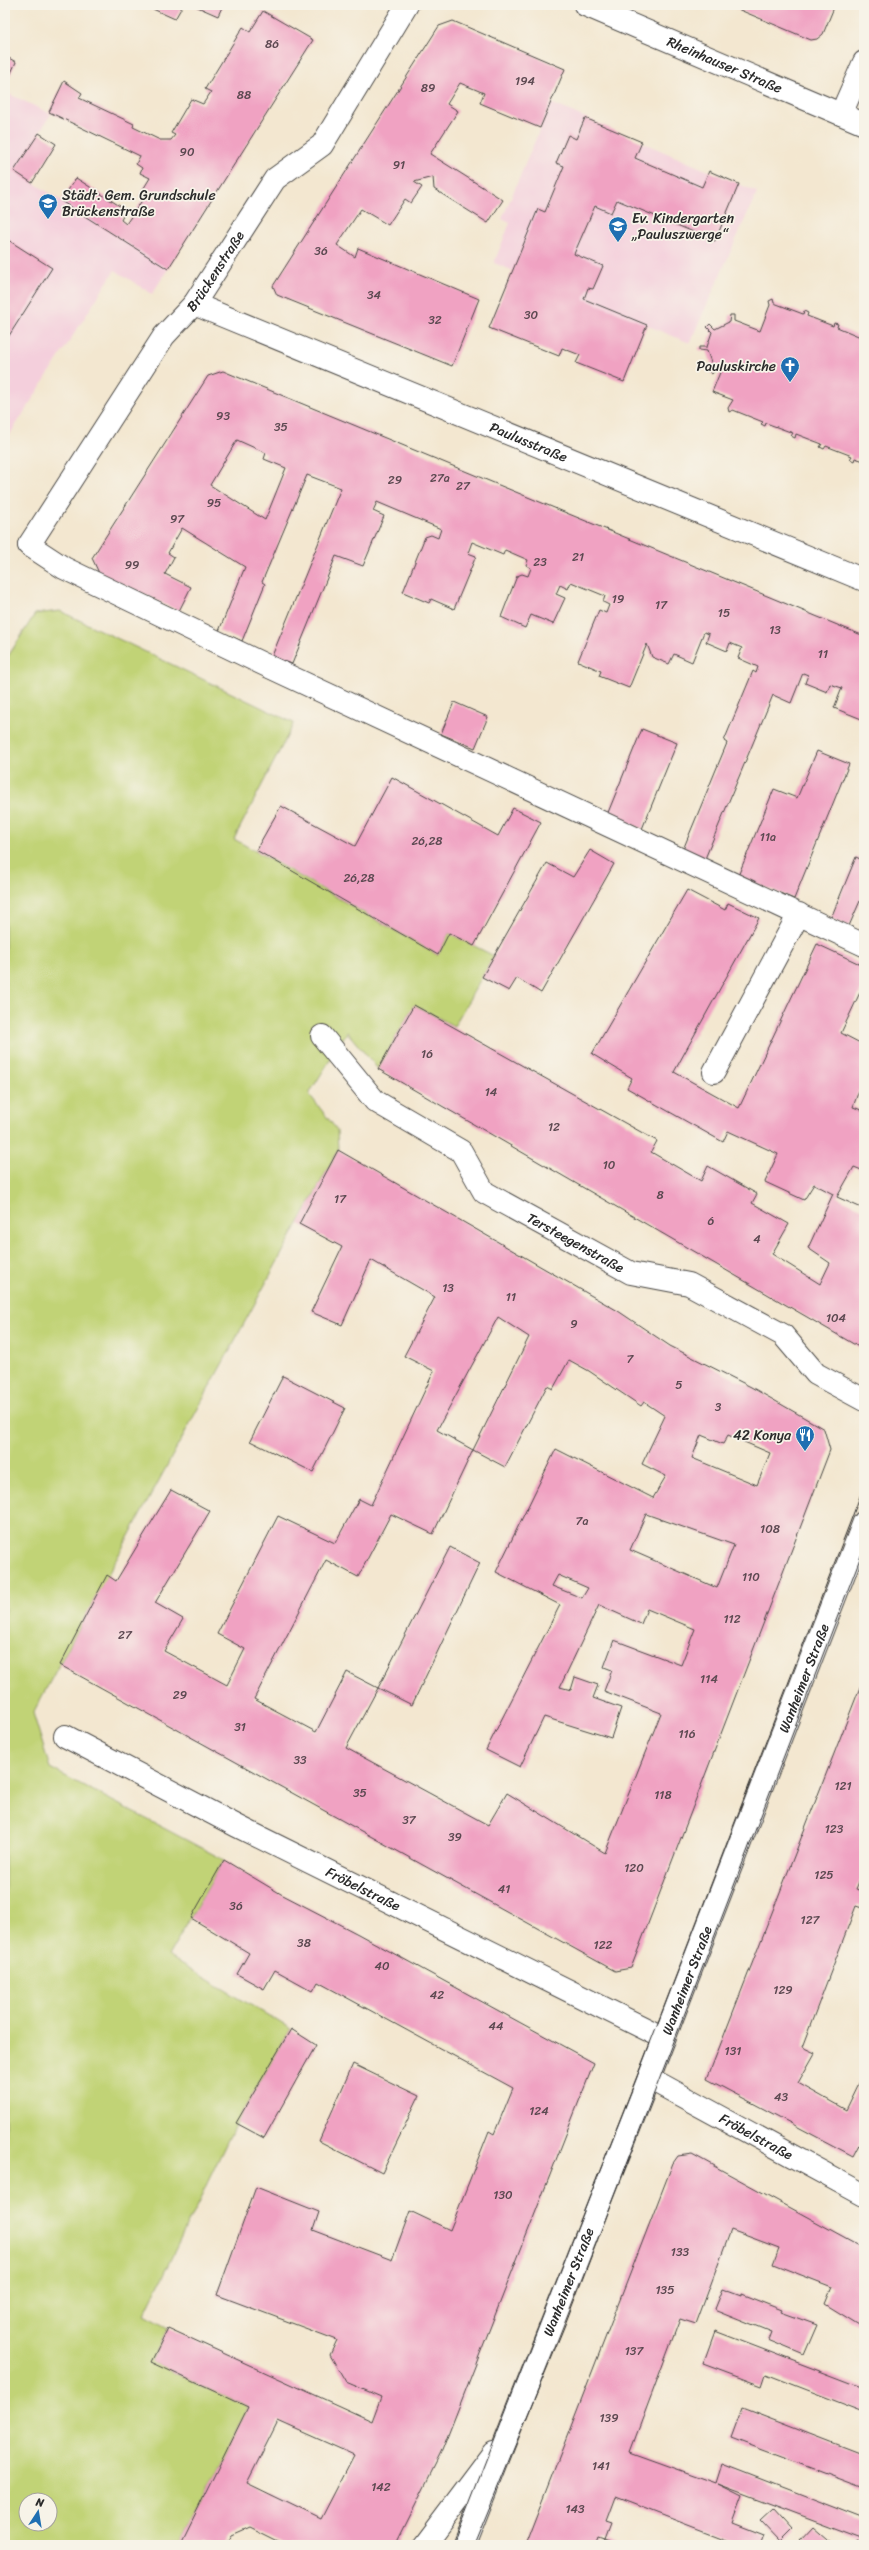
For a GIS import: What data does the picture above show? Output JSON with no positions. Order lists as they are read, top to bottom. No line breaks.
{"streets":{"street":["Rheinhauser Straße","Brückenstraße","Paulusstraße","Tersteegenstraße","Wanheimer Straße","Fröbelstraße"]},"crossings":[["Brückenstraße","Paulusstraße"],["Wanheimer Straße","Fröbelstraße"]],"places":{"school or university":["Städt. Gem. Grundschule Brückenstraße","Ev. Kindergarten „Pauluszwerge“"],"church":["Pauluskirche"],"restaurant":["42 Konya"]},"house_numbers":["86","194","89","88","90","91","36","34","30","32","93","35","27a","29","27","95","97","21","23","99","19","17","15","13","11","11a","26,28","26,28","16","14","12","10","8","17","6","4","13","11","104","9","7","5","3","7a","108","110","112","27","114","29","31","116","33","121","35","118","37","123","39","120","125","41","36","127","38","122","40","129","42","44","131","43","124","130","133","135","137","139","141","142","143"],"north":"top"}
